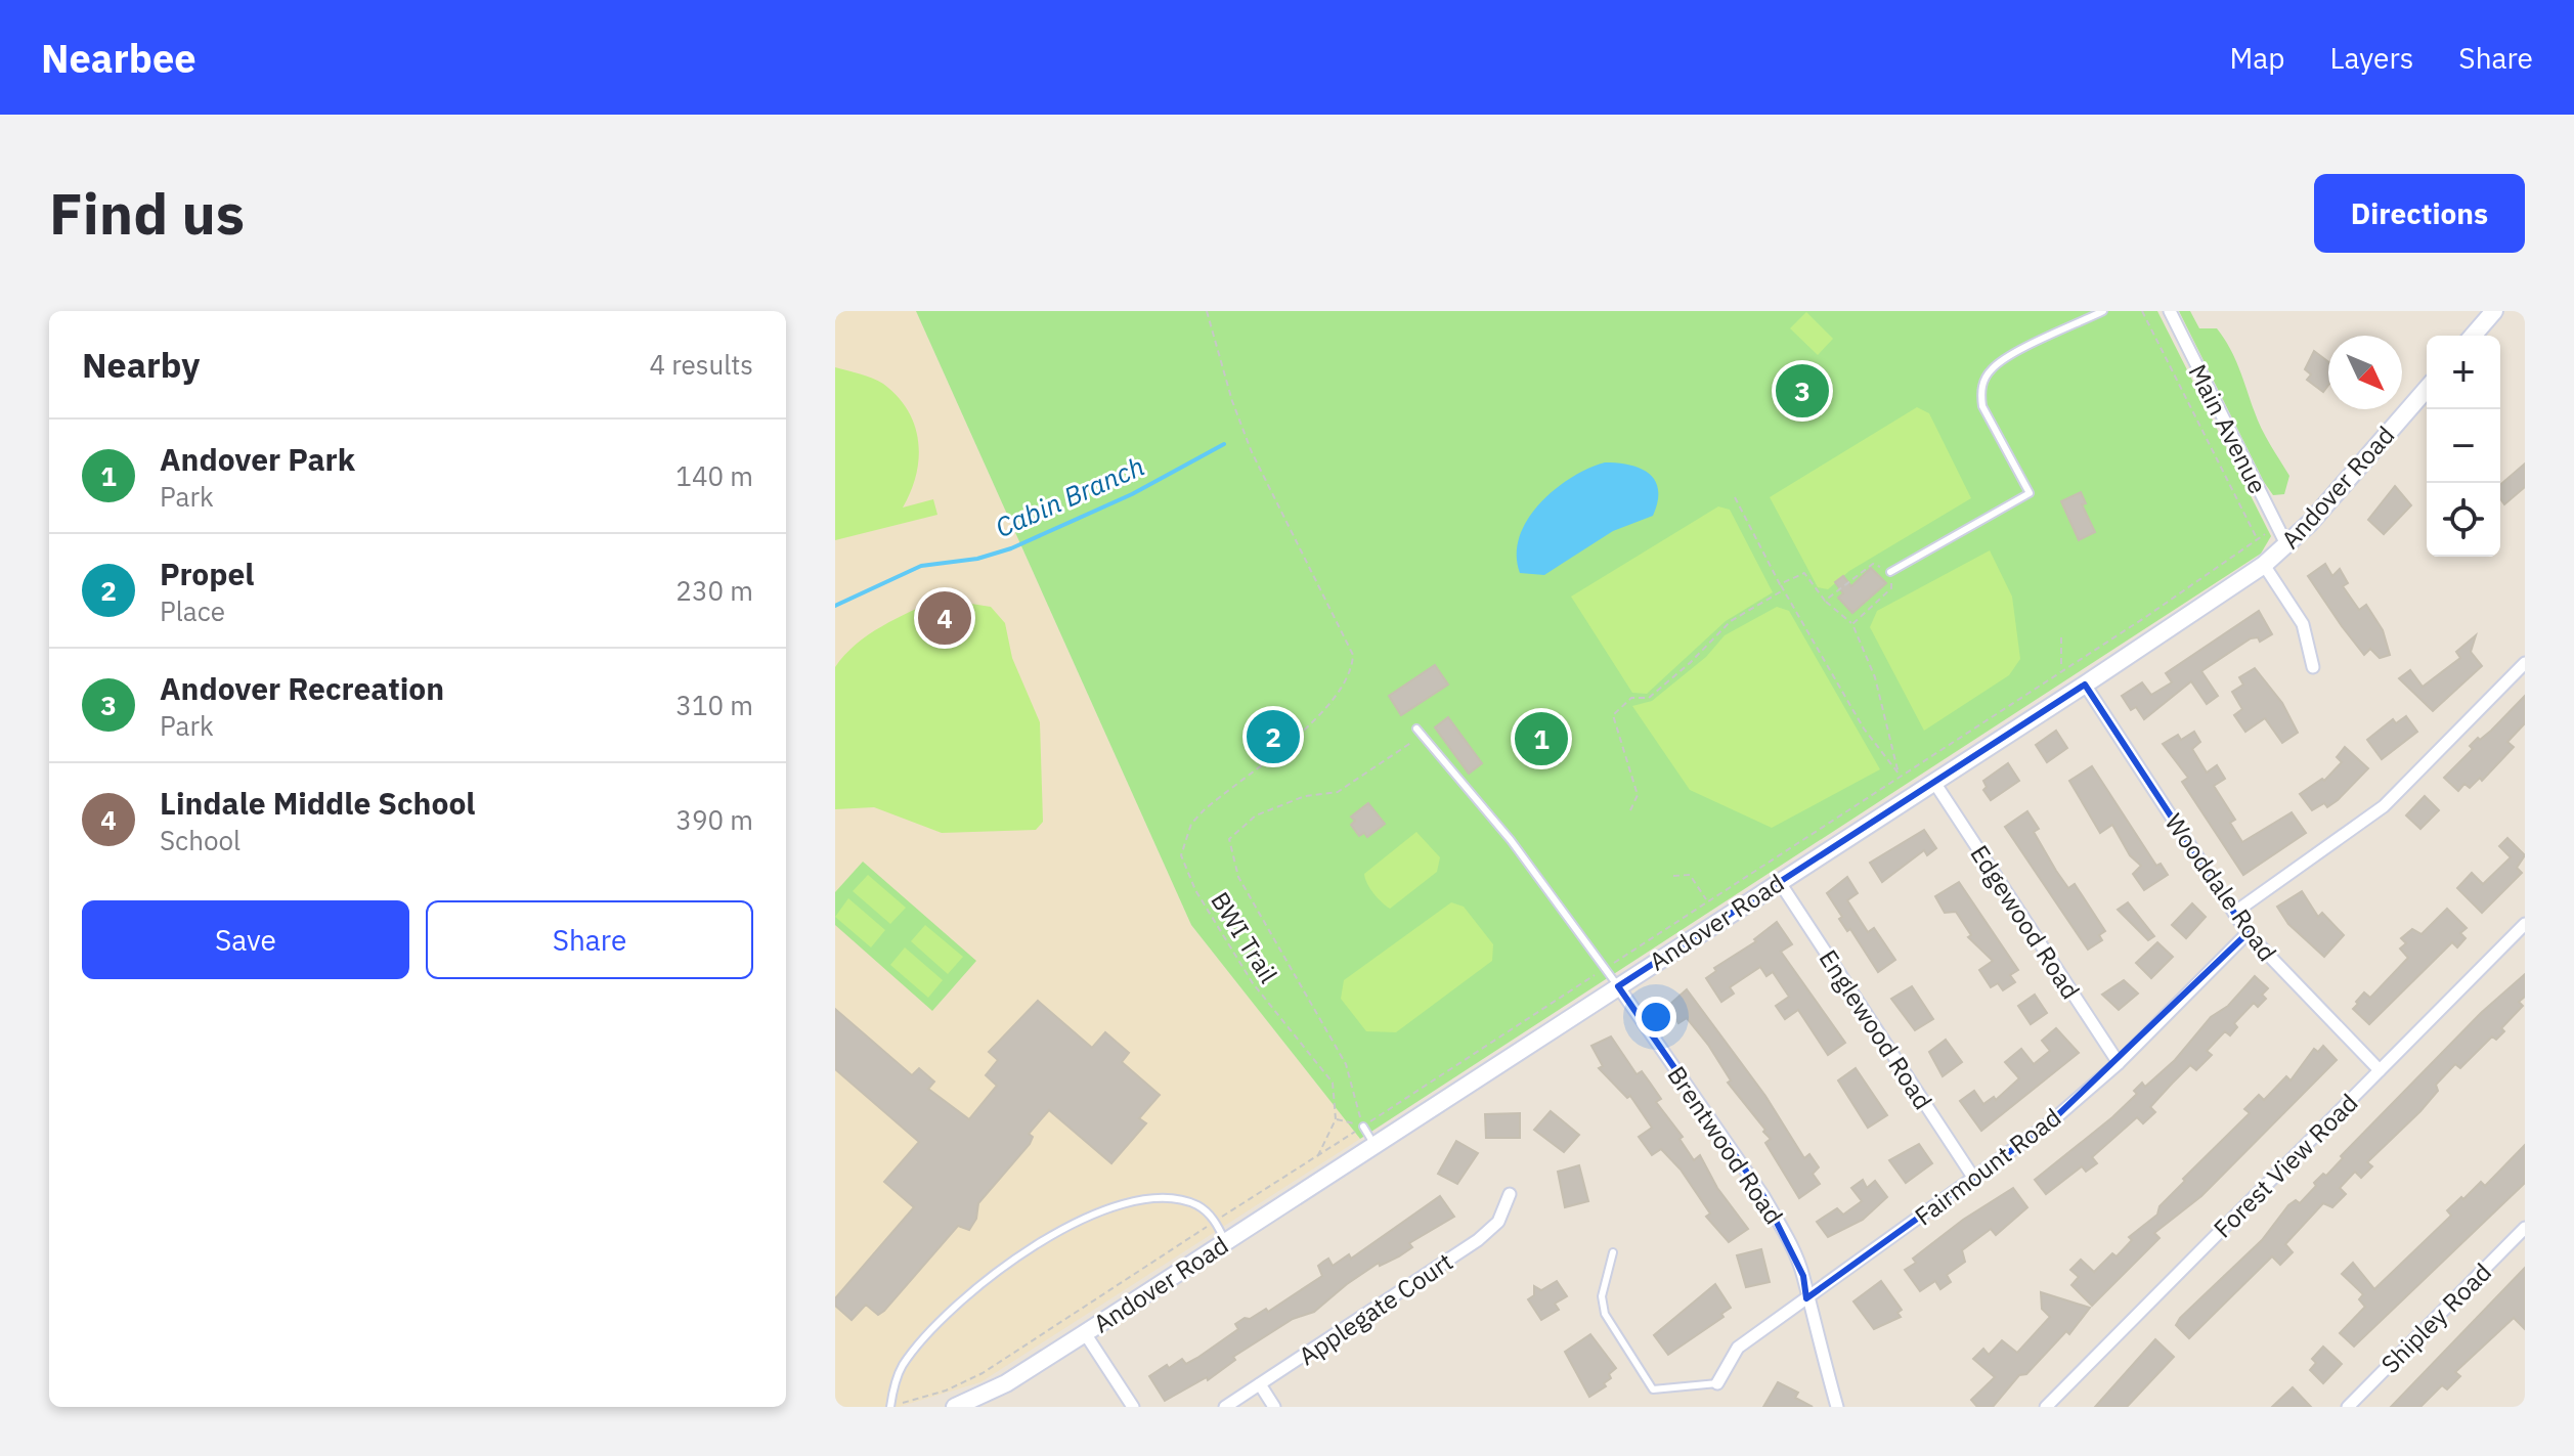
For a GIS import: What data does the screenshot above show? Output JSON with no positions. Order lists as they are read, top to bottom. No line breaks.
{"streets":{"street":["Main Avenue","Andover Road","Wooddale Road","Edgewood Road","Englewood Road","Brentwood Road","Forest View Road","Fairmount Road","Applegate Court","Shipley Road"],"path":["BWI Trail"]},"crossings":[["Main Avenue","Andover Road"],["Andover Road","Wooddale Road"],["Andover Road","Edgewood Road"],["Andover Road","Englewood Road"],["Andover Road","Brentwood Road"],["Wooddale Road","Forest View Road"],["Wooddale Road","Fairmount Road"],["Edgewood Road","Fairmount Road"],["Englewood Road","Fairmount Road"],["Brentwood Road","Fairmount Road"]],"water":["Cabin Branch"],"north":"bottom right","page":{"header":"Nearbee","nav":["Map","Layers","Share"],"buttons":["Directions",["Save","Share"]],"title":"Find us","heading":["Nearby","4 results"],"map_buttons":["+","−"],"pins":["3","4","2","1"],"list":[{"mark":"1","name":"Andover Park","note":"Park","value":"140 m"},{"mark":"2","name":"Propel","note":"Place","value":"230 m"},{"mark":"3","name":"Andover Recreation","note":"Park","value":"310 m"},{"mark":"4","name":"Lindale Middle School","note":"School","value":"390 m"}]}}
